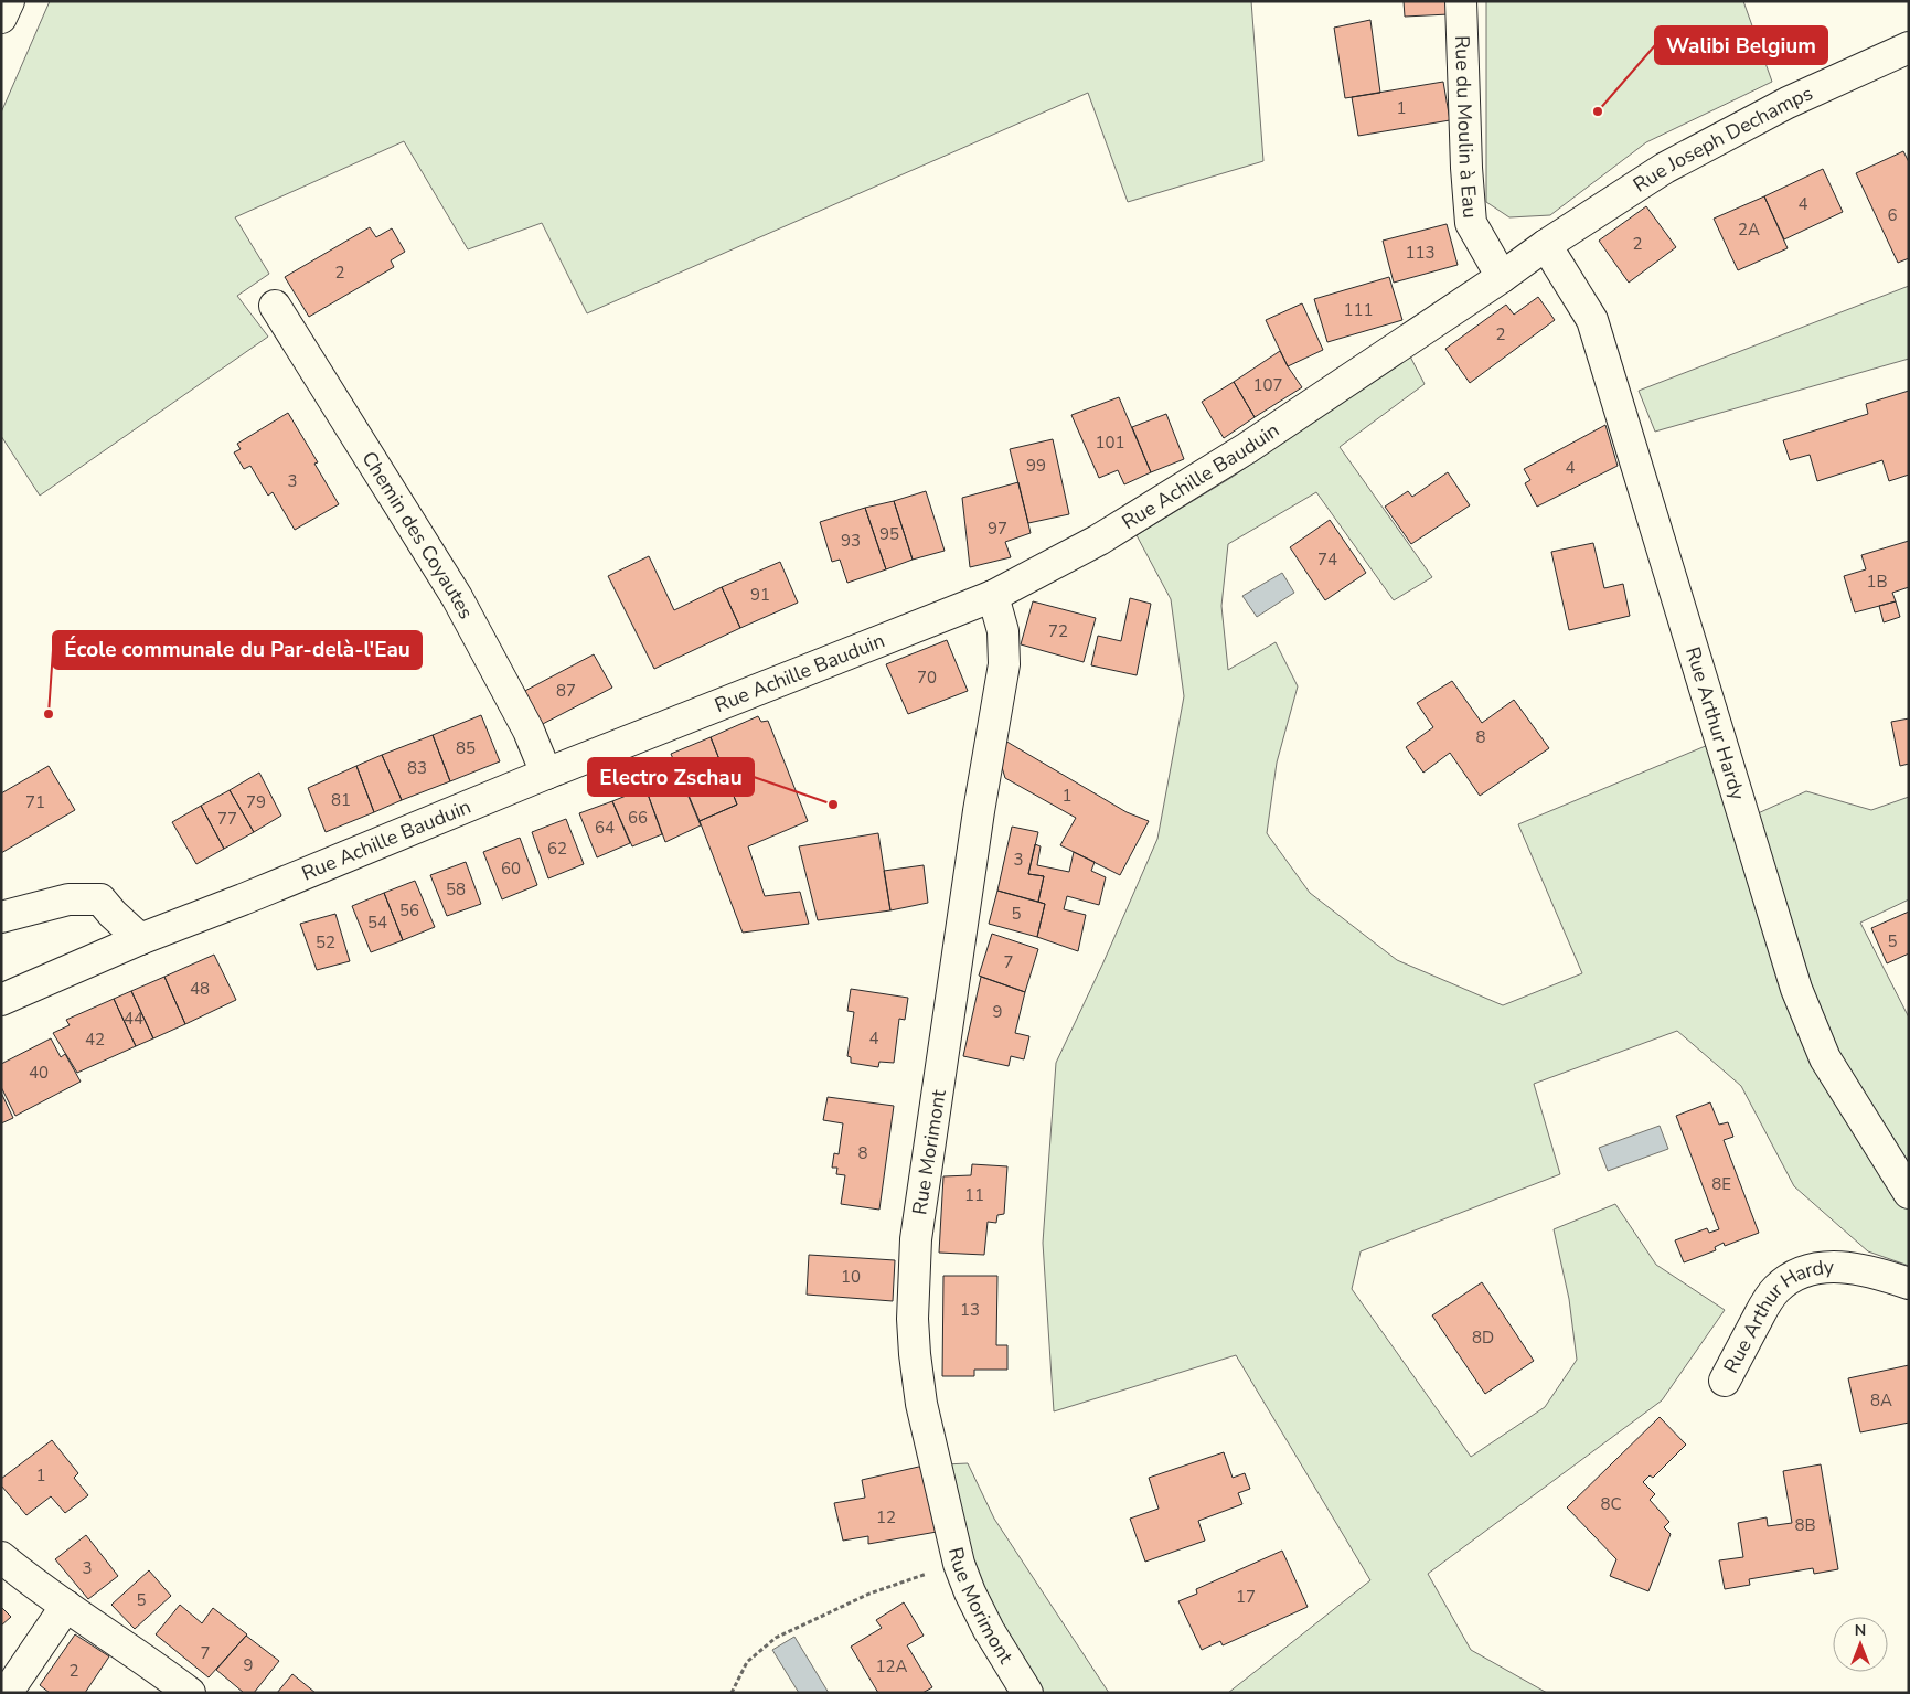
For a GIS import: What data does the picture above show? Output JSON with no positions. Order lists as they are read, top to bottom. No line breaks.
{"streets":{"main road":["Rue du Moulin à Eau","Rue Joseph Dechamps","Rue Achille Bauduin","Chemin des Coyautes","Rue Arthur Hardy","Rue Morimont"]},"crossings":[["Rue du Moulin à Eau","Rue Achille Bauduin"],["Rue Joseph Dechamps","Rue Achille Bauduin"],["Rue Joseph Dechamps","Rue Arthur Hardy"],["Rue Achille Bauduin","Chemin des Coyautes"],["Rue Achille Bauduin","Rue Arthur Hardy"],["Rue Achille Bauduin","Rue Morimont"]],"places":["Walibi Belgium","École communale du Par-delà-l'Eau","Electro Zschau"],"house_numbers":["1","4","6","2A","2","113","2","111","2","107","101","99","4","3","97","95","93","74","1B","91","72","70","87","8","85","83","1","81","71","79","66","77","64","62","3","60","58","56","5","54","5","52","7","48","9","44","4","42","40","8","8E","11","10","13","8D","8A","1","8C","12","8B","3","17","5","7","9","12A","2"],"north":"top"}
